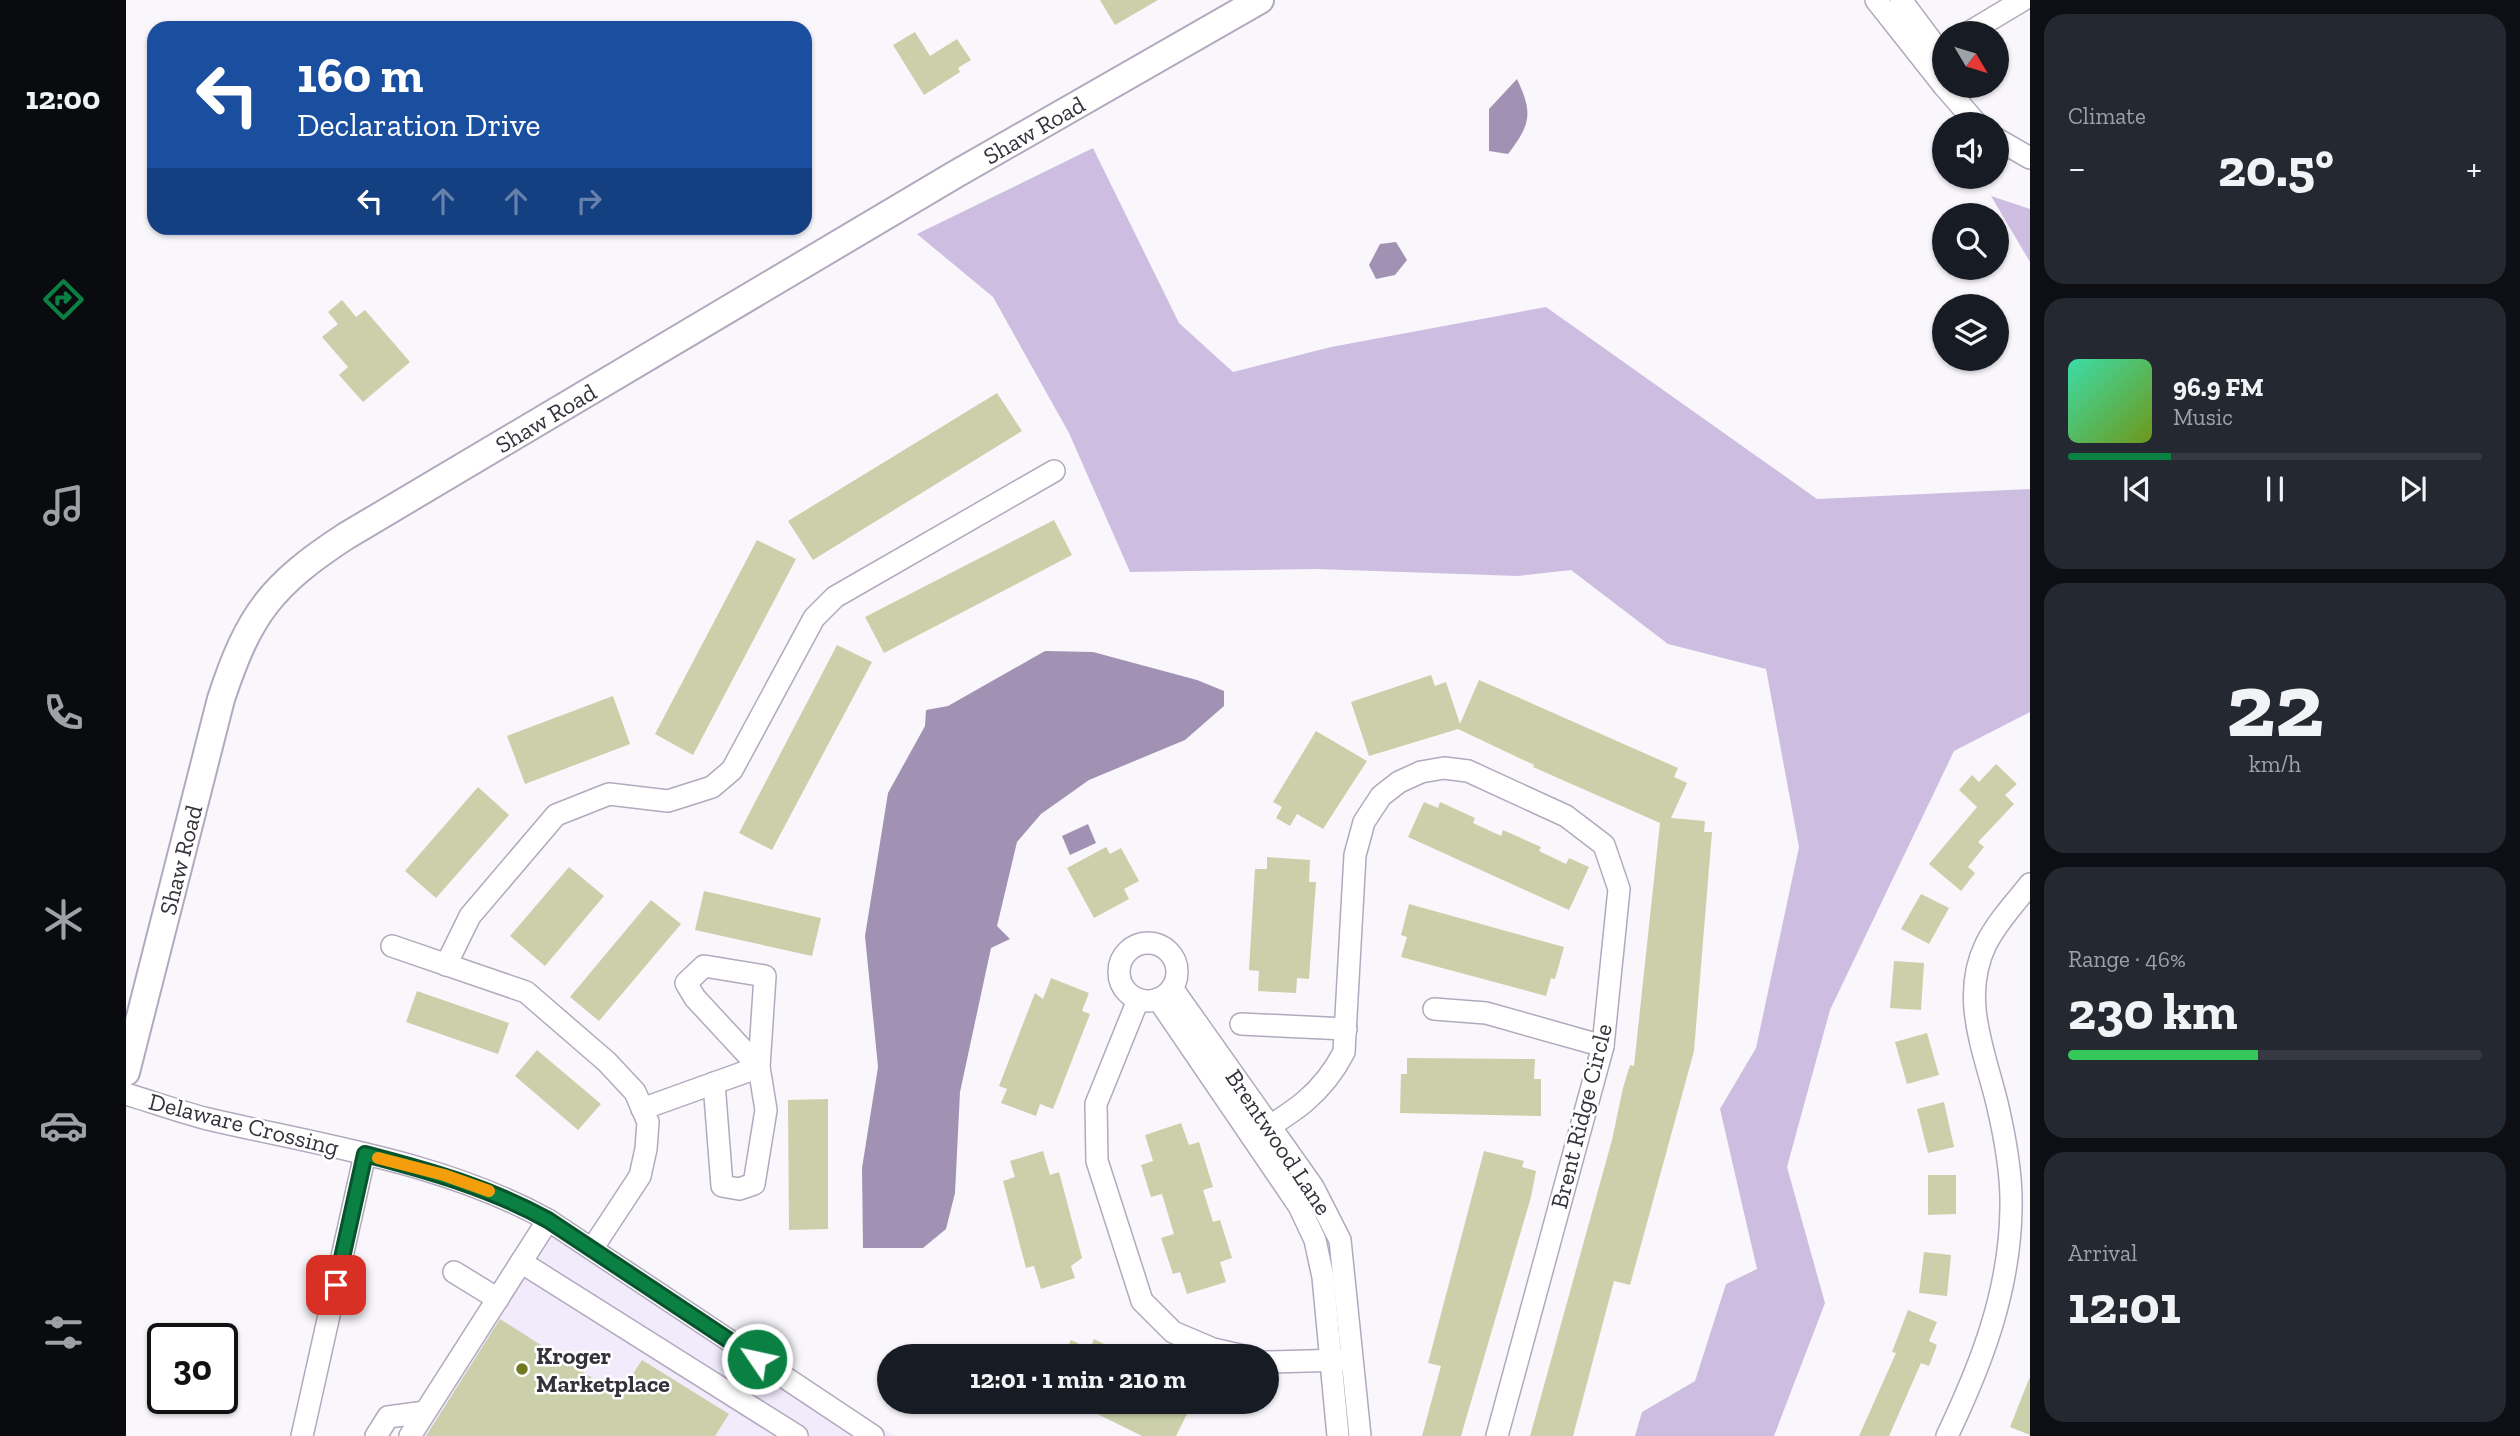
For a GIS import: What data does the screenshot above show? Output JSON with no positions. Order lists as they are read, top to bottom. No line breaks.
{"streets":{"main road":["Shaw Road"],"street":["Brent Ridge Circle","Delaware Crossing","Brentwood Lane"]},"crossings":[["Brent Ridge Circle","Brentwood Lane"]],"places":["Kroger Marketplace"],"north":"bottom right","page":{"tabs":"12:00","tile":["Climate",["22","km/h"],["Range · 46%","230 km"],["Arrival","12:01"]],"turn":["160 m","Declaration Drive"],"heat":["−","20.5°","+"],"song":["96.9 FM","Music"],"limit":"30","trip":"12:01 · 1 min · 210 m"}}
